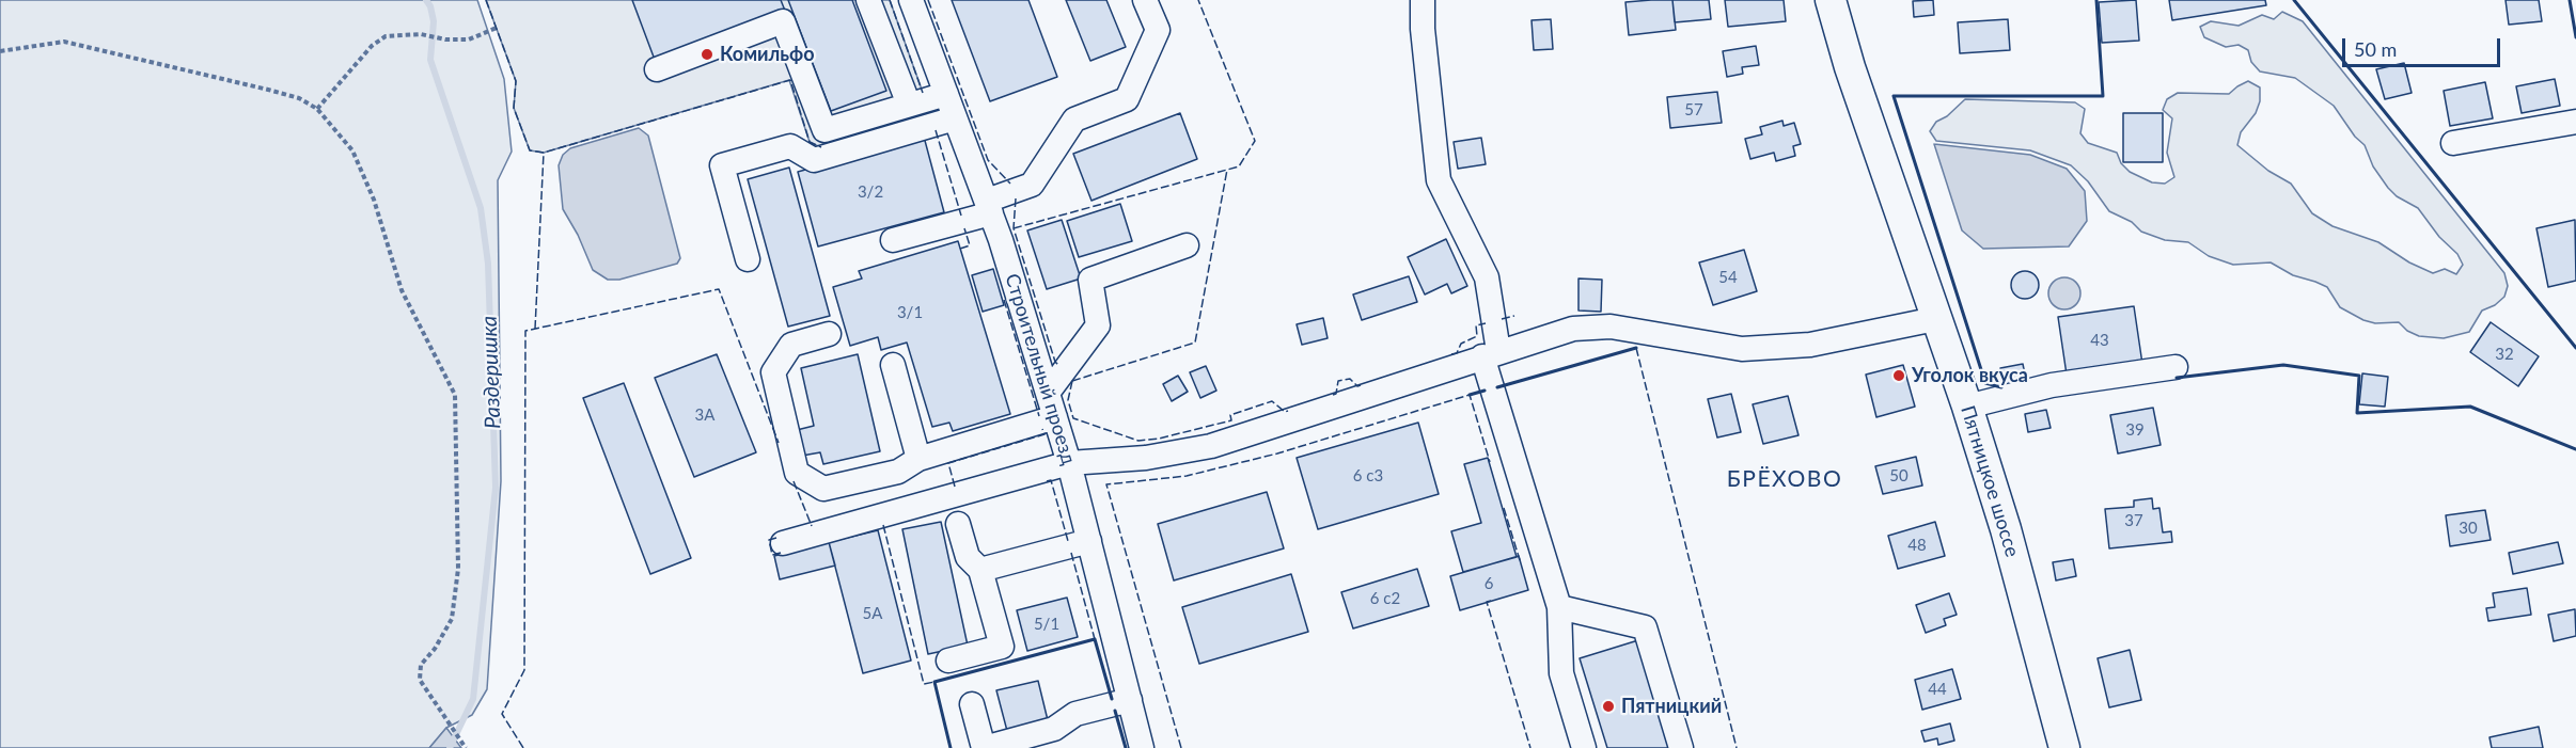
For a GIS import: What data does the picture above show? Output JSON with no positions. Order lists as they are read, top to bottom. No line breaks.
{"streets":{"main road":["Пятницкое шоссе"],"street":["Строительный проезд"]},"districts":["БРЁХОВО"],"water":["Раздеришка"],"places":["Комильфо","Уголок вкуса","Пятницкий"],"house_numbers":["57","3/2","54","3/1","43","32","3А","39","6 с3","50","37","30","48","6","6 с2","5А","5/1","44"],"scale_bar":"50 m"}
